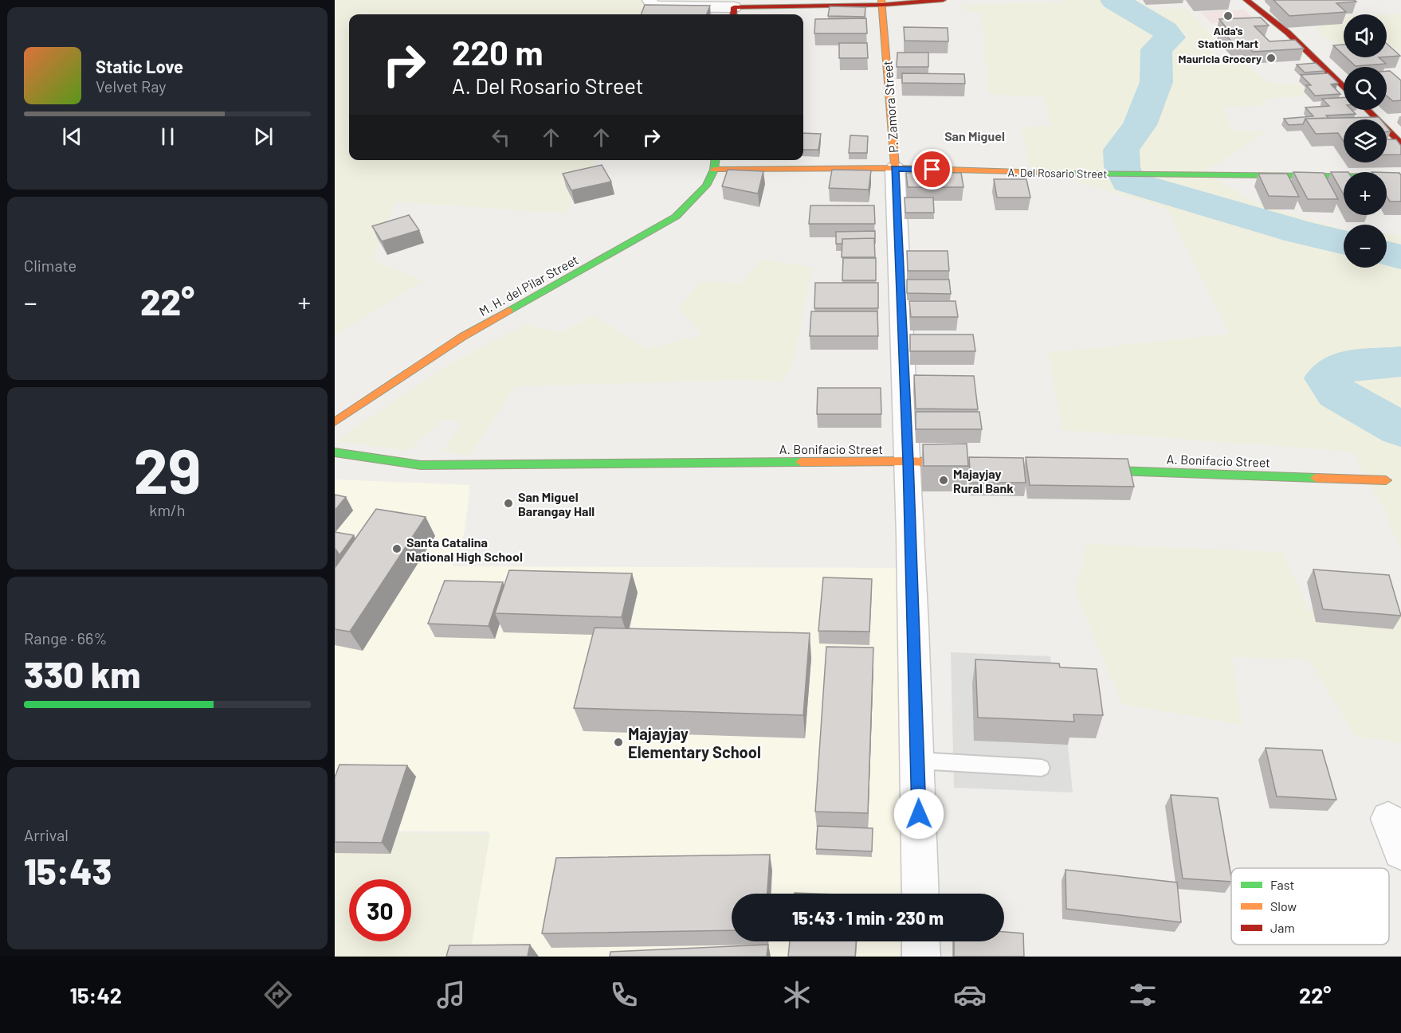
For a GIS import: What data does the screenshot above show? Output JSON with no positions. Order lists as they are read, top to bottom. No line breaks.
{"streets":{"main road":["P. Zamora Street","A. Del Rosario Street","M. H. del Pilar Street","A. Bonifacio Street"]},"crossings":[["P. Zamora Street","A. Del Rosario Street"],["P. Zamora Street","A. Bonifacio Street"],["A. Del Rosario Street","M. H. del Pilar Street"]],"districts":["San Miguel"],"places":["Aida's Station Mart","Mauricia Grocery","Majayjay Rural Bank","San Miguel Barangay Hall","Santa Catalina National High School","Majayjay Elementary School"],"legend":["Fast","Slow","Jam"],"page":{"map_buttons":["+","−"],"turn":["220 m","A. Del Rosario Street"],"song":["Static Love","Velvet Ray"],"tile":["Climate",["29","km/h"],["Range · 66%","330 km"],["Arrival","15:43"]],"heat":["−","22°","+"],"limit":"30","trip":"15:43 · 1 min · 230 m","tabs":["15:42","22°"]}}
